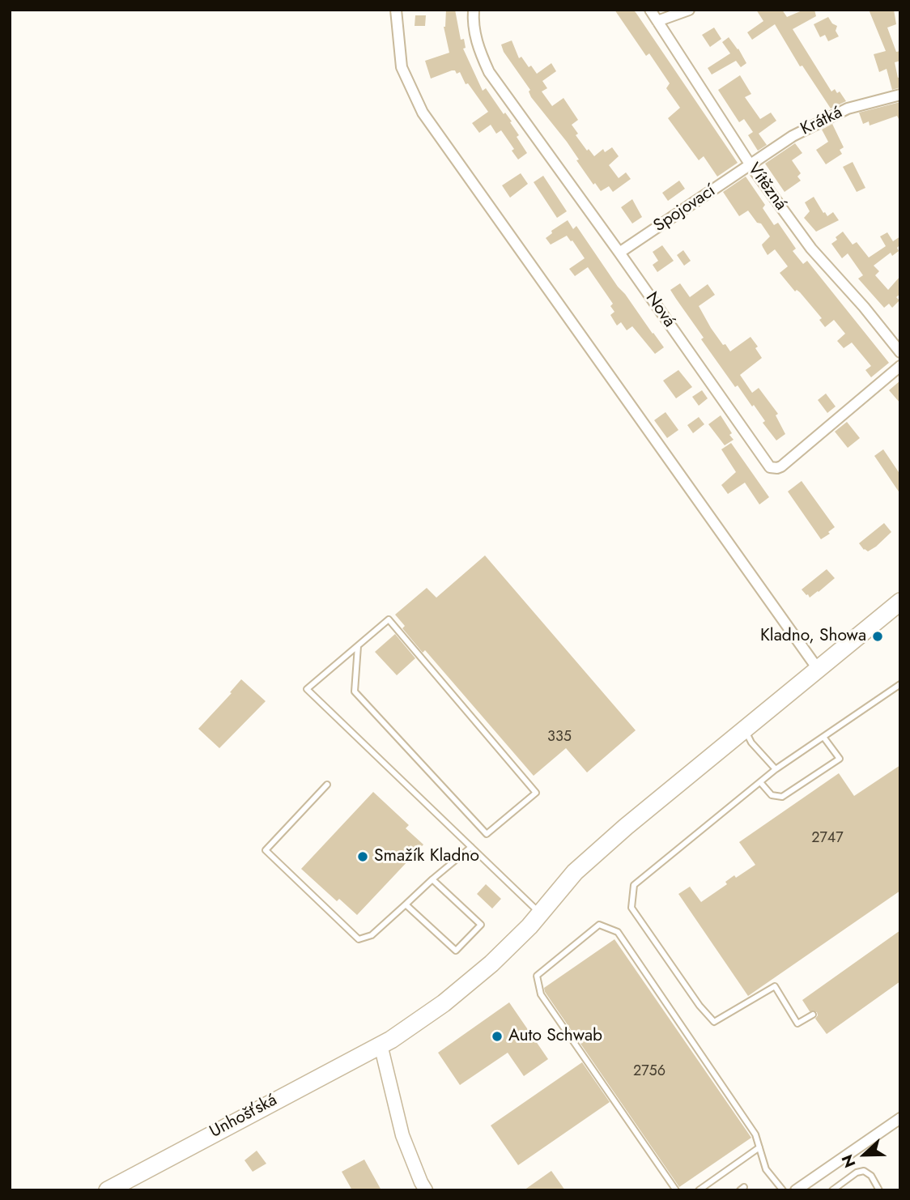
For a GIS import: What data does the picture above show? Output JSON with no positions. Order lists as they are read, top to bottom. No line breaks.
{"streets":{"main road":["Unhošťská"],"street":["Krátká","Vítězná","Spojovací","Nová"]},"crossings":[["Krátká","Vítězná"],["Krátká","Spojovací"],["Vítězná","Spojovací"],["Spojovací","Nová"]],"places":["Kladno, Showa","Smažík Kladno","Auto Schwab"],"house_numbers":["335","2747","2756"],"north":"left"}
